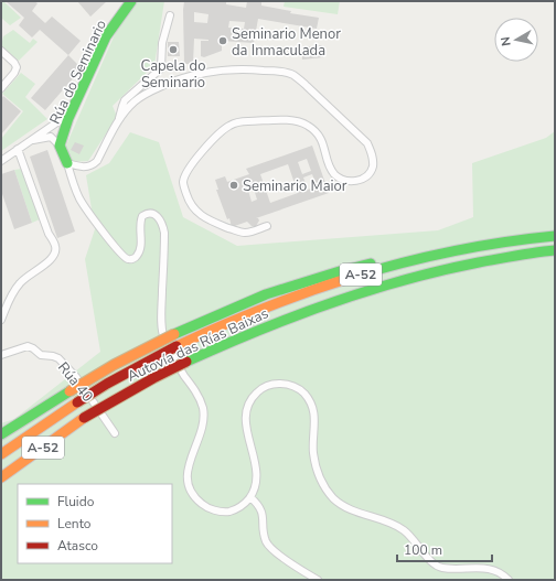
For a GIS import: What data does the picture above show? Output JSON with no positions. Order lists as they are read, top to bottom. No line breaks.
{"streets":{"main road":["Rúa do Seminario","A-52","Autovía das Rías Baixas"],"street":["Rúa 40"]},"places":["Seminario Menor da Inmaculada","Capela do Seminario","Seminario Maior"],"legend":["Fluido","Lento","Atasco"],"scale_bar":"100 m","north":"left"}
